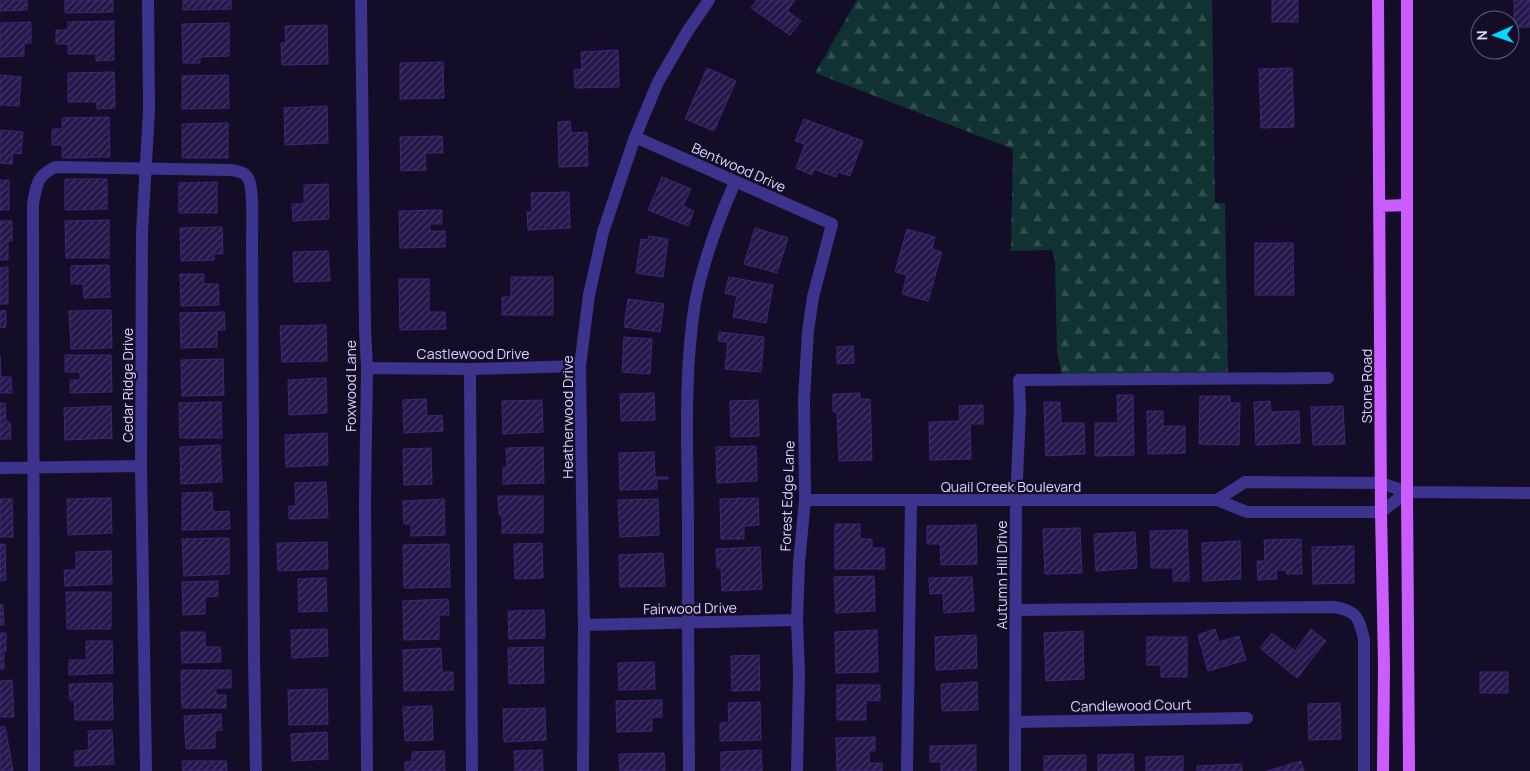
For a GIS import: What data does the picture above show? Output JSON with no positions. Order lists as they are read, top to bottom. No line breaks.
{"streets":{"main road":["Stone Road"],"street":["Bentwood Drive","Castlewood Drive","Cedar Ridge Drive","Foxwood Lane","Heatherwood Drive","Quail Creek Boulevard","Forest Edge Lane","Autumn Hill Drive","Fairwood Drive","Candlewood Court"]},"crossings":[["Bentwood Drive","Heatherwood Drive"],["Bentwood Drive","Forest Edge Lane"],["Castlewood Drive","Foxwood Lane"],["Castlewood Drive","Heatherwood Drive"],["Stone Road","Quail Creek Boulevard"],["Heatherwood Drive","Fairwood Drive"],["Quail Creek Boulevard","Forest Edge Lane"],["Quail Creek Boulevard","Autumn Hill Drive"],["Forest Edge Lane","Fairwood Drive"],["Autumn Hill Drive","Candlewood Court"]],"north":"left"}
